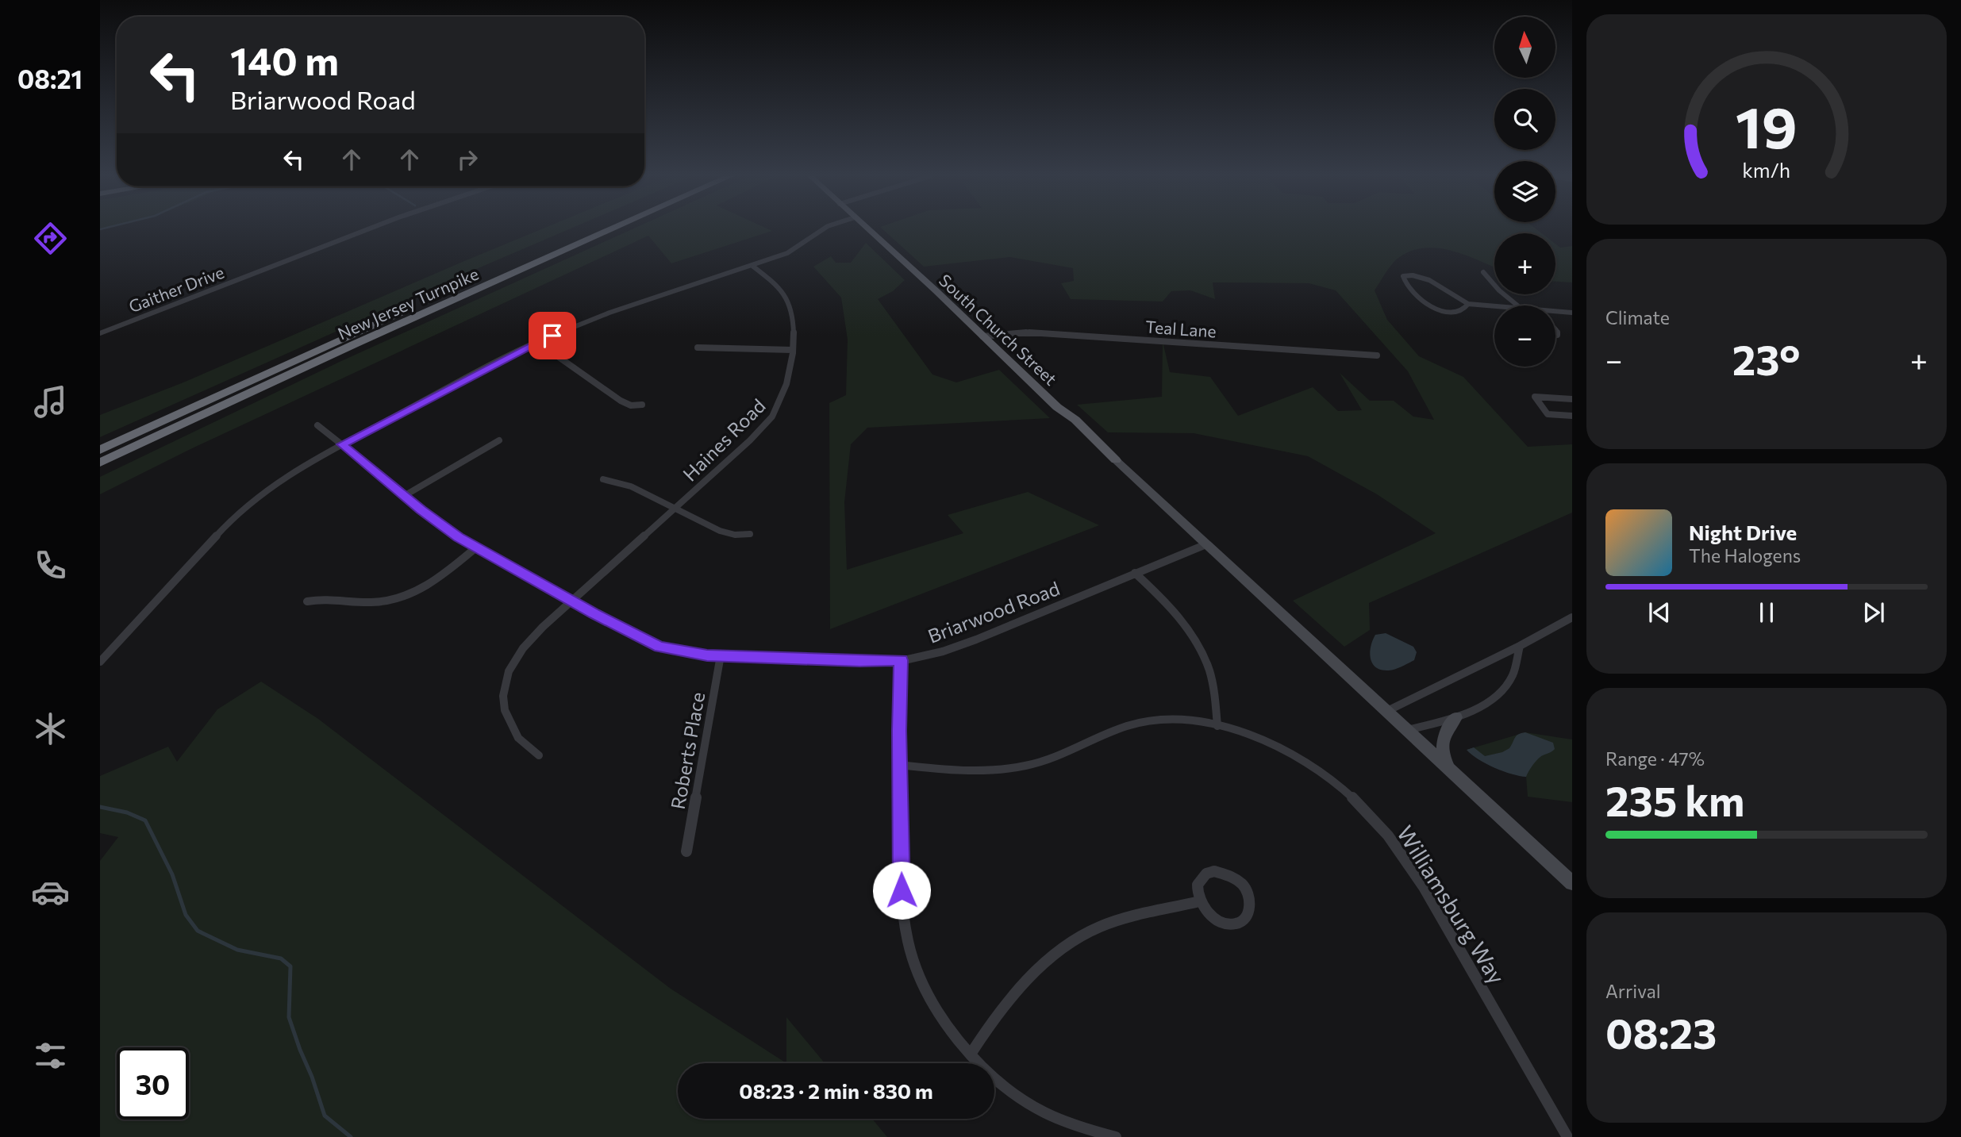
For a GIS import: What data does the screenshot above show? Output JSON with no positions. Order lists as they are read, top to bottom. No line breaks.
{"streets":{"highway":["New Jersey Turnpike"],"main road":["South Church Street"],"street":["Gaither Drive","Teal Lane","Haines Road","Briarwood Road","Roberts Place","Williamsburg Way"]},"crossings":[["Teal Lane","South Church Street"],["Haines Road","Briarwood Road"],["Briarwood Road","Roberts Place"]],"north":"top","page":{"tabs":"08:21","map_buttons":["+","−"],"turn":["140 m","Briarwood Road"],"tile":["Climate",["Range · 47%","235 km"],["Arrival","08:23"]],"heat":["−","23°","+"],"song":["Night Drive","The Halogens"],"limit":"30","trip":"08:23 · 2 min · 830 m","gauge":["19","km/h"]}}
